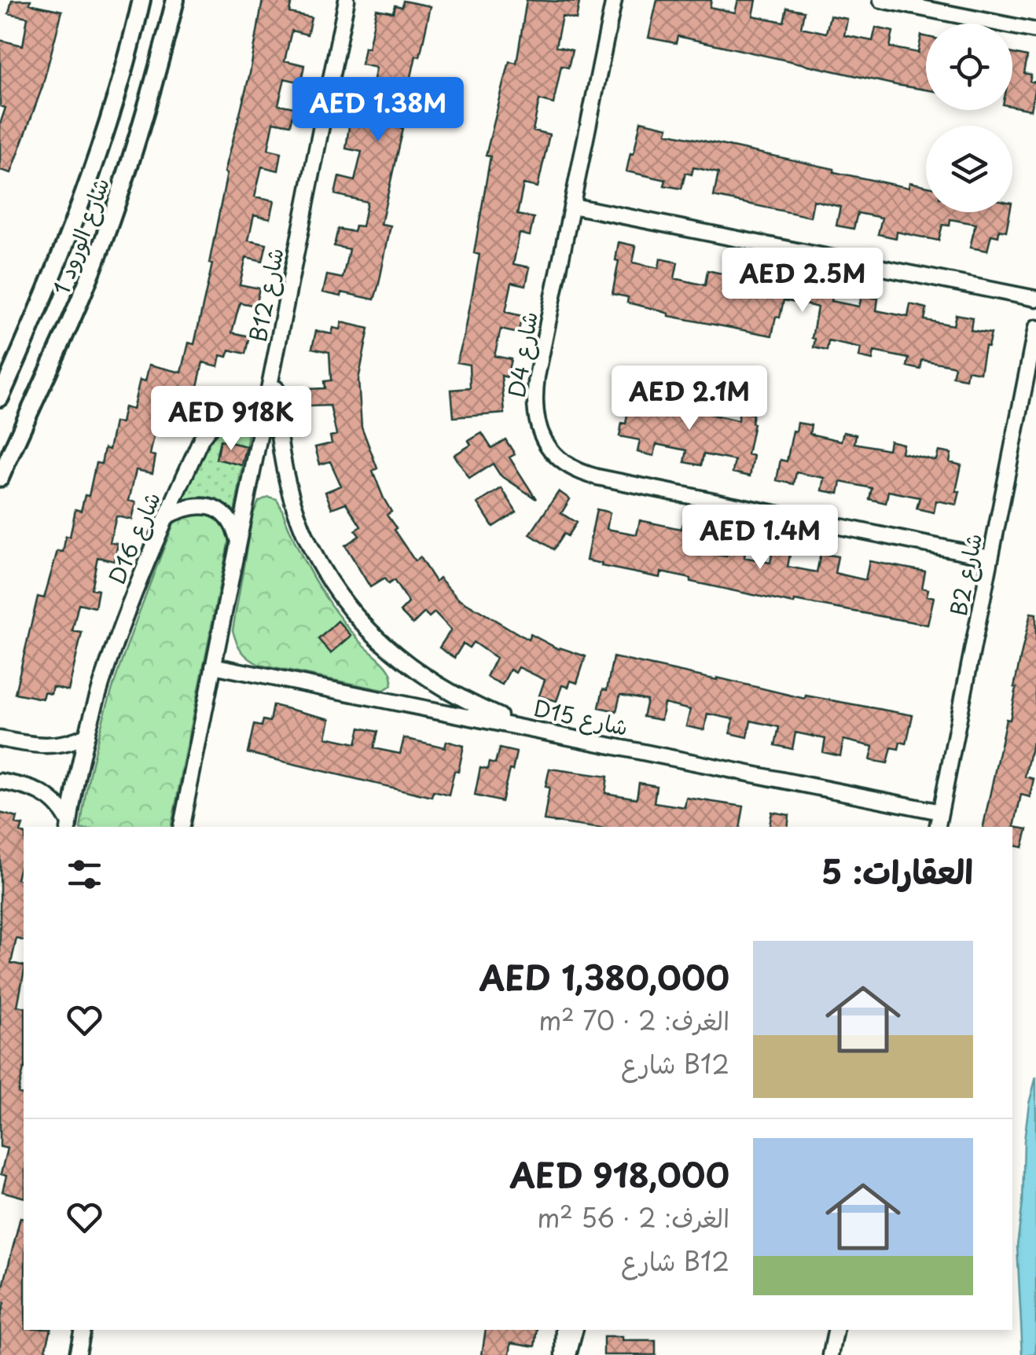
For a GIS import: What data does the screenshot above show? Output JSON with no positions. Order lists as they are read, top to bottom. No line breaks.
{"streets":{"street":["شارع الورود 1","B12 شارع","D4 شارع","D16 شارع","B2 شارع","D15 شارع"]},"crossings":[["B12 شارع","D16 شارع"],["B12 شارع","D15 شارع"],["D4 شارع","B2 شارع"],["B2 شارع","D15 شارع"]],"page":{"price":["AED 1.38M","AED 2.5M","AED 2.1M","AED 918K","AED 1.4M"],"heading":"العقارات: 5","list":[{"name":"AED 1,380,000","note":"الغرف: 2 · 70 m² · B12 شارع"},{"name":"AED 918,000","note":"الغرف: 2 · 56 m² · B12 شارع"}]}}
